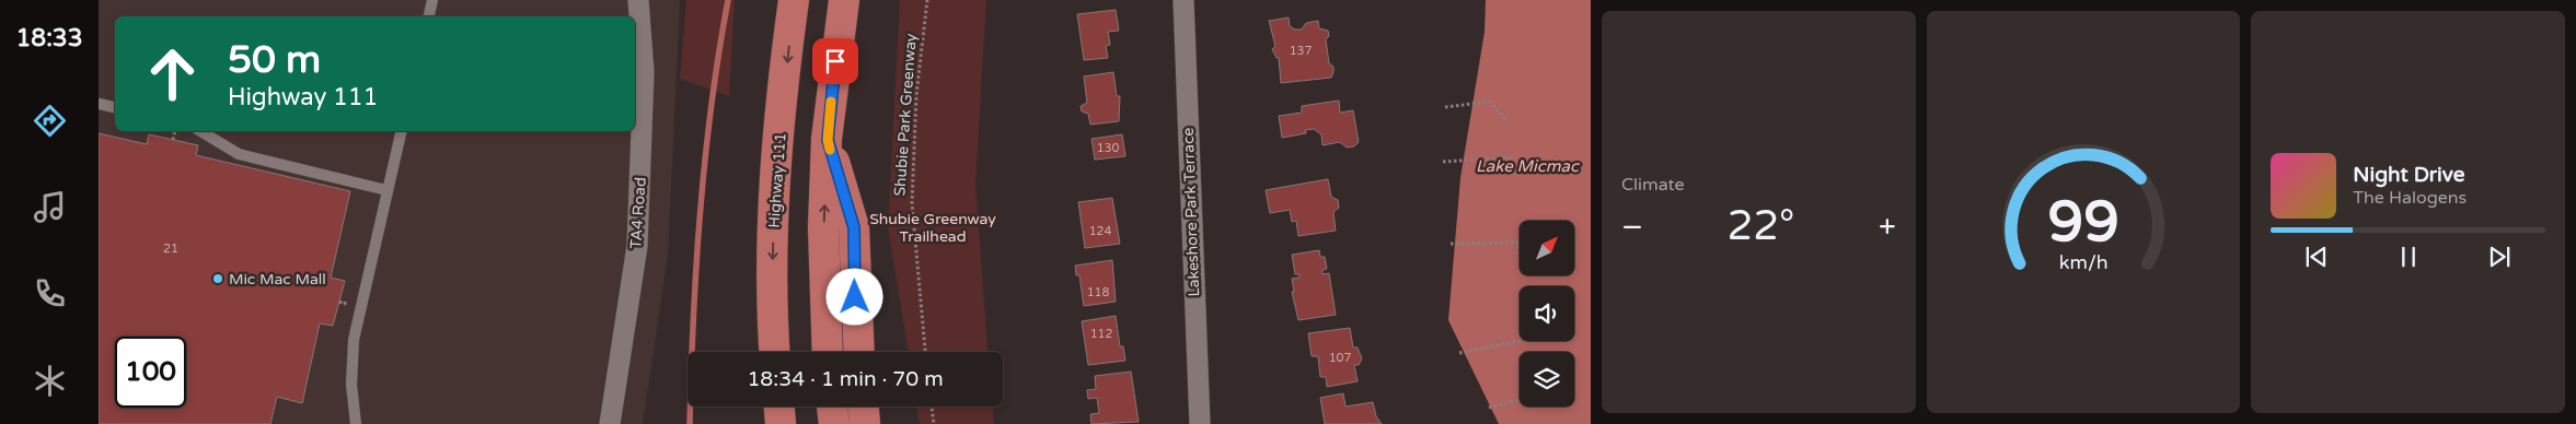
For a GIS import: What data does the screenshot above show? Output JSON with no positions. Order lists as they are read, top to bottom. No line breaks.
{"streets":{"highway":["Highway 111"],"street":["Lakeshore Park Terrace","TA4 Road"],"path":["Shubie Park Greenway"]},"water":["Lake Micmac"],"parks":["Shubie Greenway Trailhead"],"places":["Mic Mac Mall"],"house_numbers":["137","130","124","21","118","112","107"],"north":"top right","page":{"tabs":"18:33","tile":"Climate","turn":["50 m","Highway 111"],"song":["Night Drive","The Halogens"],"heat":["−","22°","+"],"limit":"100","trip":"18:34 · 1 min · 70 m","gauge":["99","km/h"]}}
